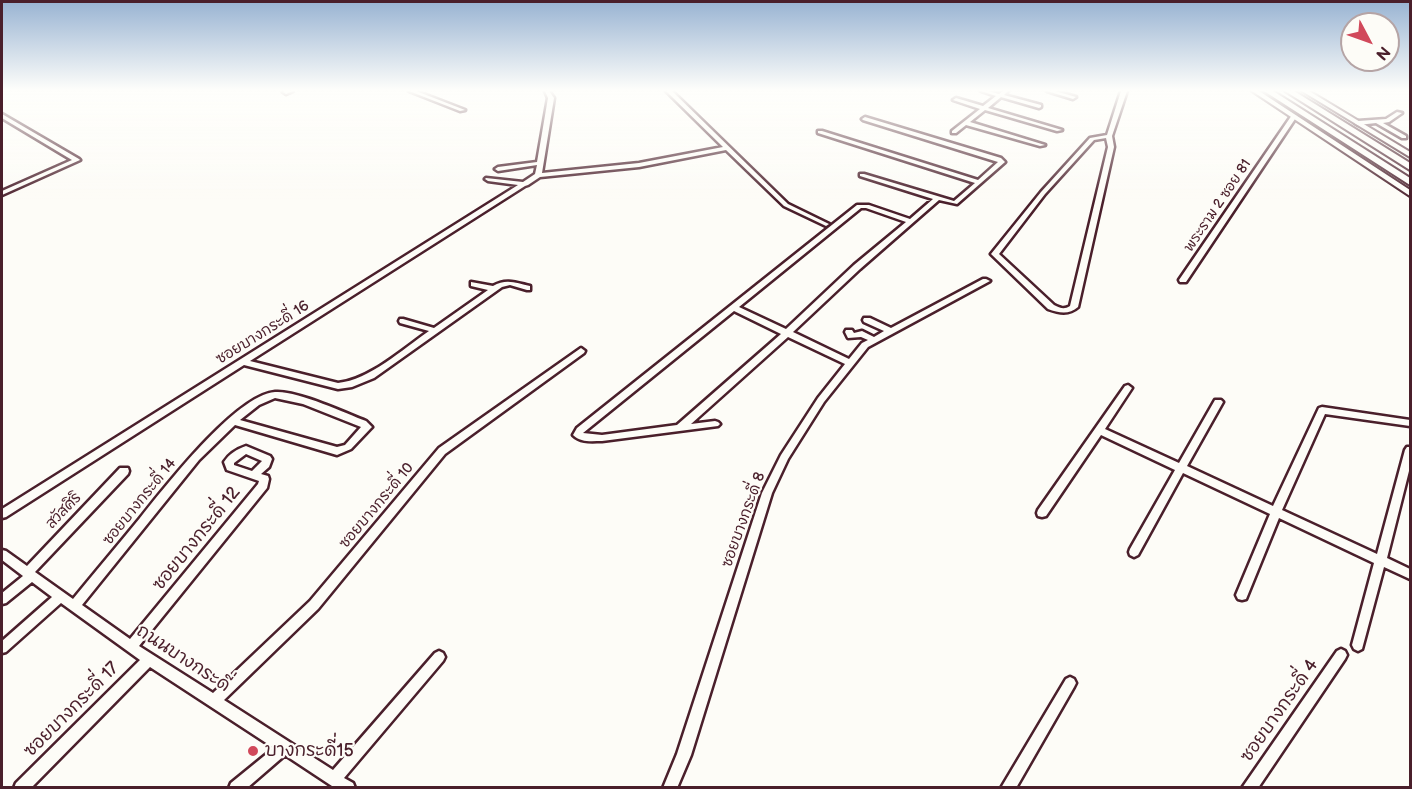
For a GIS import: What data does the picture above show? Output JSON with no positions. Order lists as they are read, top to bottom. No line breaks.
{"streets":{"street":["พระราม 2 ซอย 81","ซอยบางกระดี่ 16","ซอยบางกระดี่ 14","ซอยบางกระดี่ 10","สวัสศิริ","ซอยบางกระดี่ 8","ซอยบางกระดี่ 12","ถนนบางกระดี่","ซอยบางกระดี่ 17","ซอยบางกระดี่ 4"]},"crossings":[["ซอยบางกระดี่ 14","ถนนบางกระดี่"],["ซอยบางกระดี่ 10","ถนนบางกระดี่"],["สวัสศิริ","ถนนบางกระดี่"],["ซอยบางกระดี่ 12","ถนนบางกระดี่"],["ถนนบางกระดี่","ซอยบางกระดี่ 17"]],"places":["บางกระดี่15"],"north":"bottom right"}
